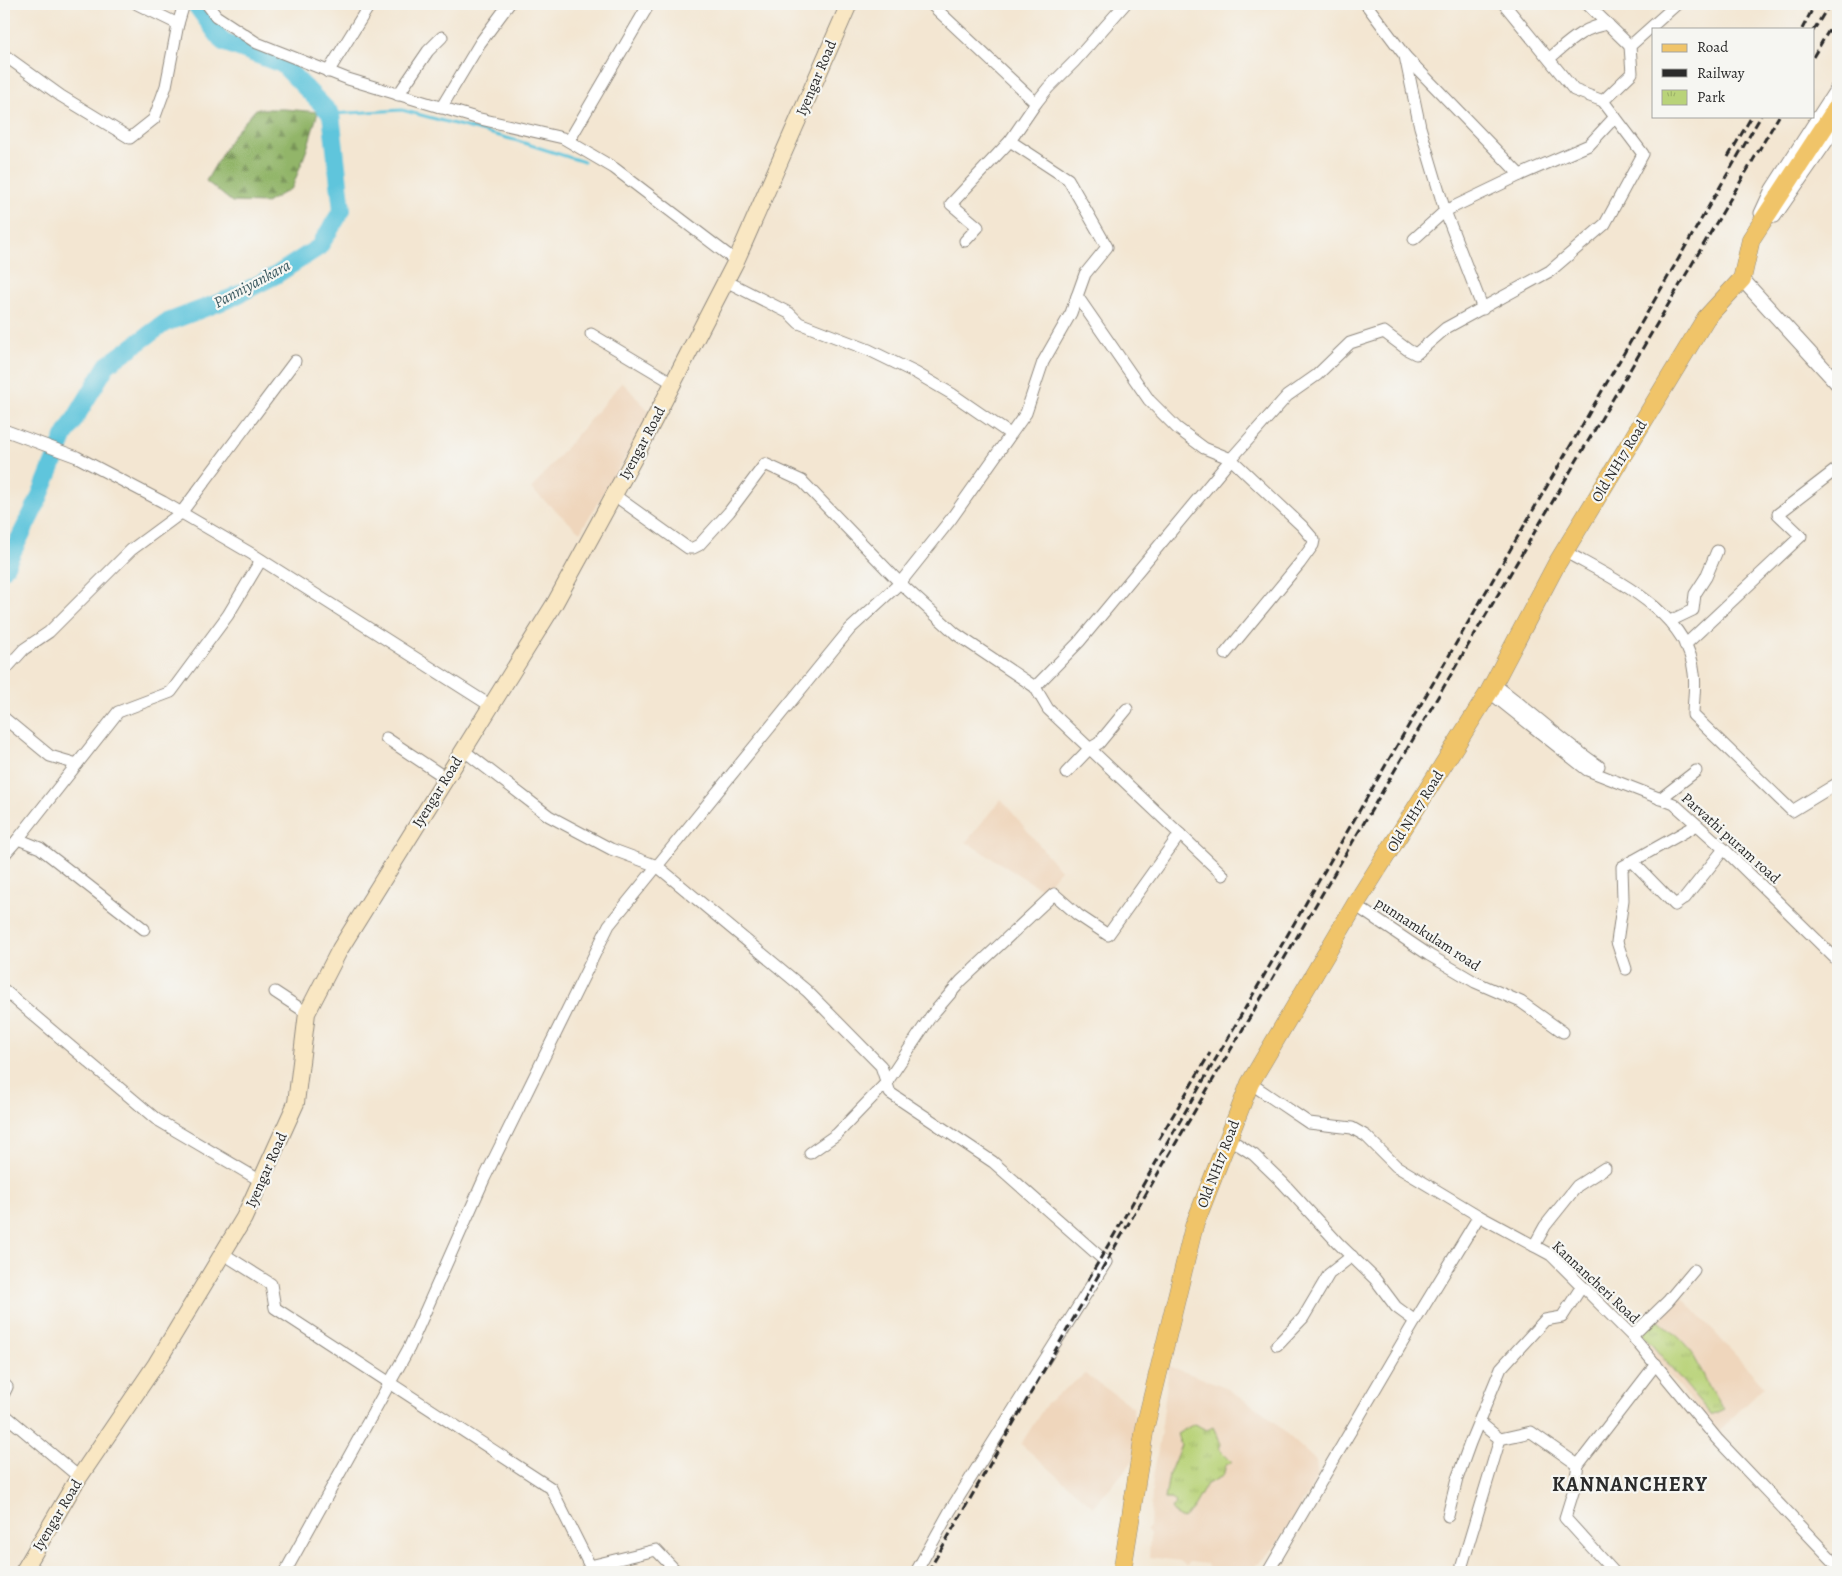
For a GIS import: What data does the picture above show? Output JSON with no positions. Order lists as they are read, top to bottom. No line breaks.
{"streets":{"main road":["Iyengar Road","Old NH17 Road"],"street":["Parvathi puram road","punnamkulam road","Kannancheri Road"]},"crossings":[["Old NH17 Road","Parvathi puram road"],["Old NH17 Road","punnamkulam road"],["Old NH17 Road","Kannancheri Road"]],"districts":["KANNANCHERY"],"water":["Panniyankara"],"legend":["Road","Railway","Park"]}
